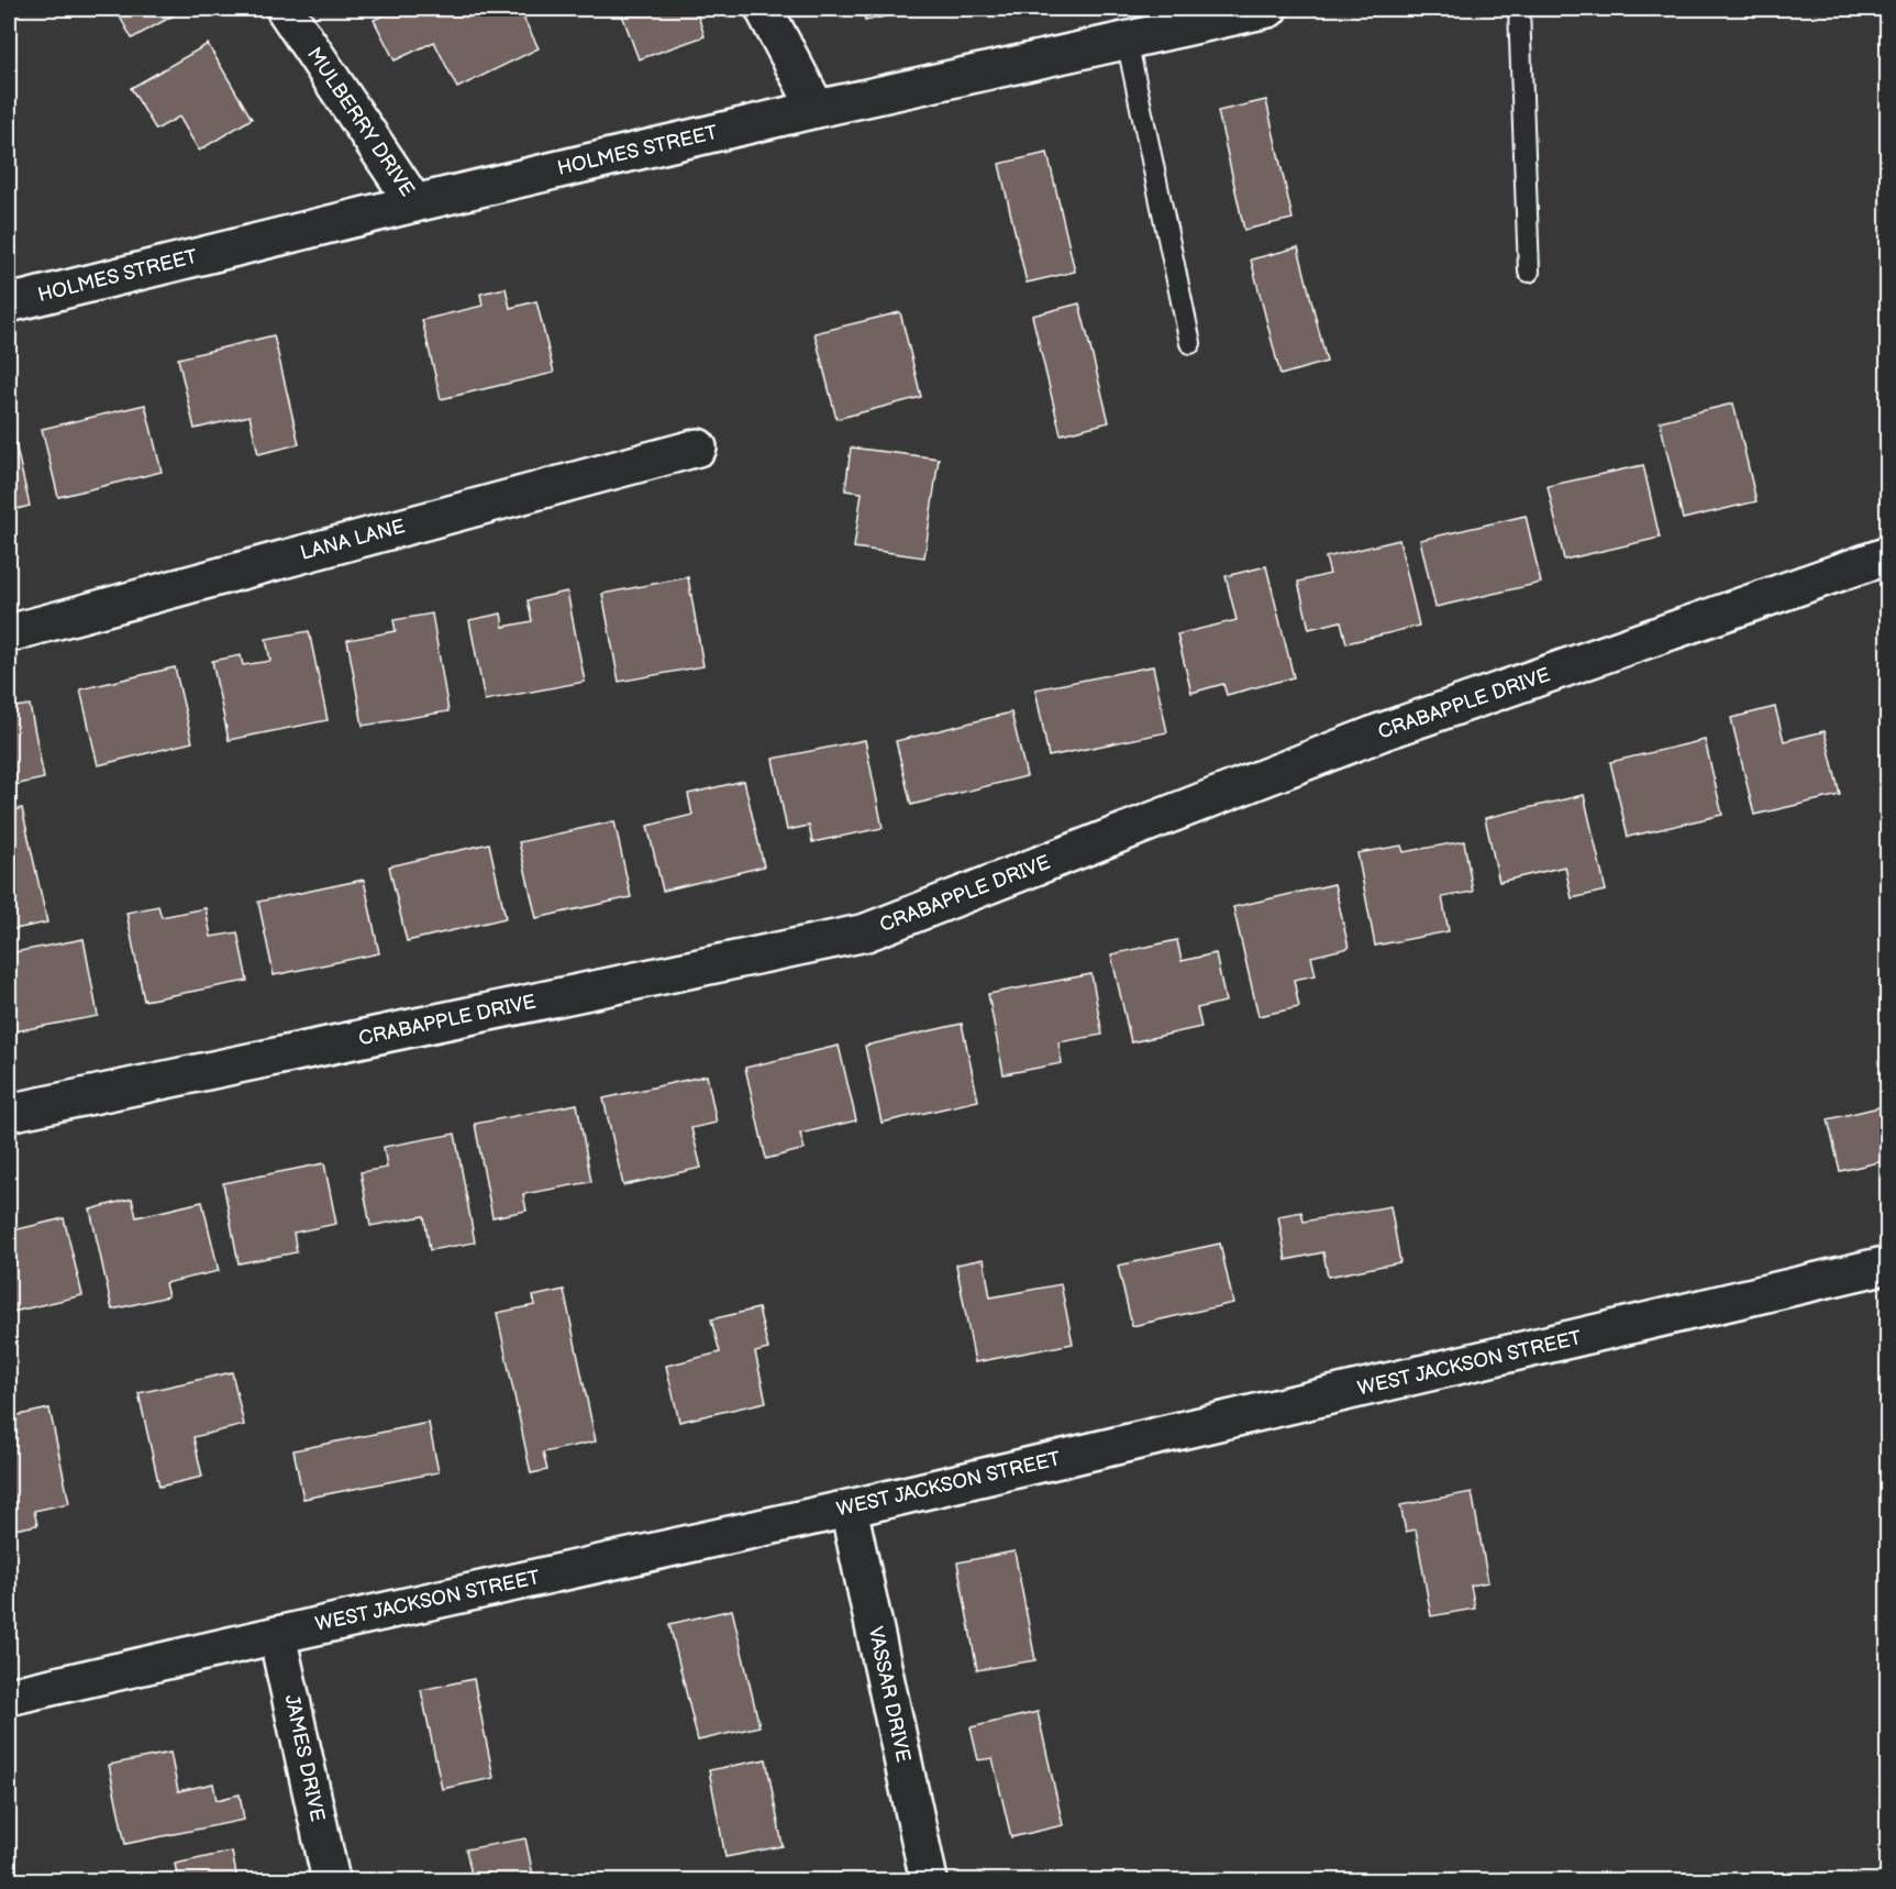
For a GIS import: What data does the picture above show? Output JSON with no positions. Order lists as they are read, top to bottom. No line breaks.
{"streets":{"street":["MULBERRY DRIVE","HOLMES STREET","LANA LANE","CRABAPPLE DRIVE","WEST JACKSON STREET","VASSAR DRIVE","JAMES DRIVE"]},"crossings":[["MULBERRY DRIVE","HOLMES STREET"],["WEST JACKSON STREET","VASSAR DRIVE"],["WEST JACKSON STREET","JAMES DRIVE"]]}
